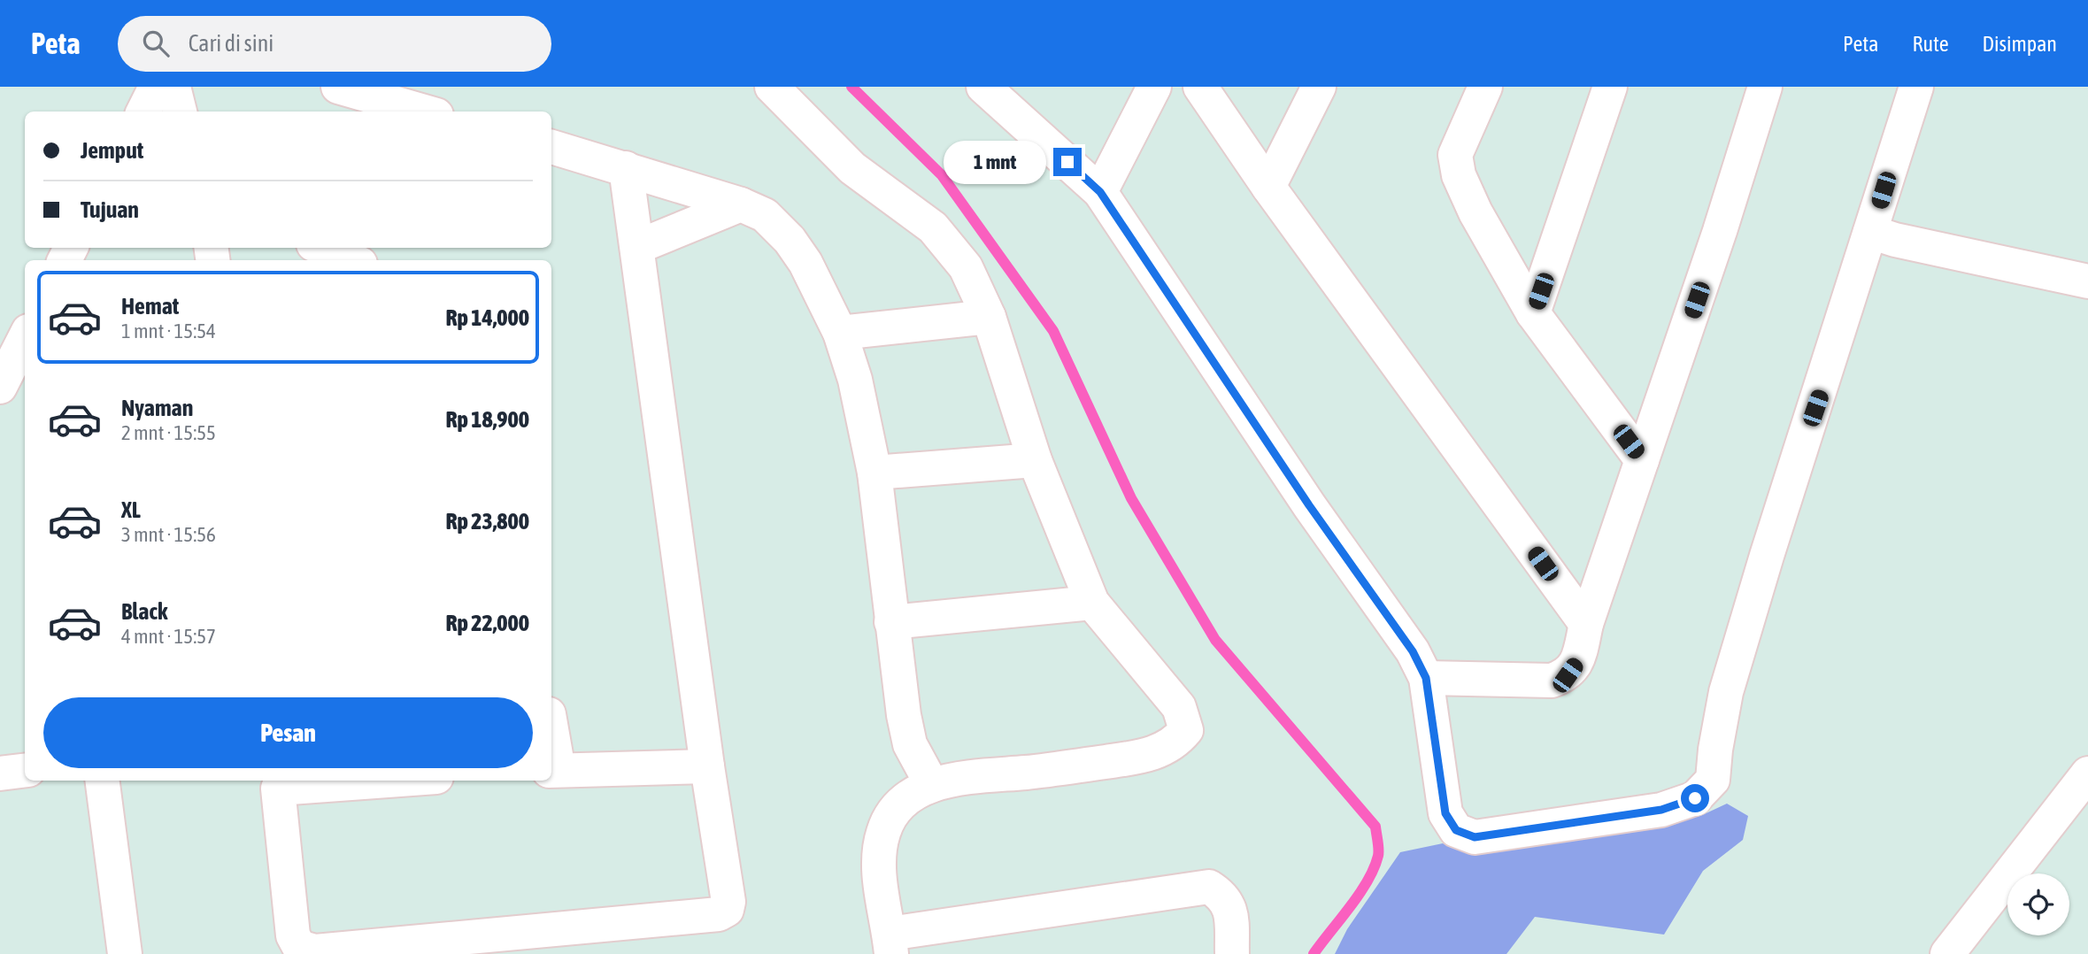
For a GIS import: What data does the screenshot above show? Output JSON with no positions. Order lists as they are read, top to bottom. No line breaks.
{"page":{"header":"Peta","search":"Cari di sini","nav":["Peta","Rute","Disimpan"],"banner":["Jemput","Tujuan"],"bubble":"1 mnt","list":[{"name":"Hemat","note":"1 mnt · 15:54","value":"Rp 14,000"},{"name":"Nyaman","note":"2 mnt · 15:55","value":"Rp 18,900"},{"name":"XL","note":"3 mnt · 15:56","value":"Rp 23,800"},{"name":"Black","note":"4 mnt · 15:57","value":"Rp 22,000"}],"buttons":"Pesan"}}
